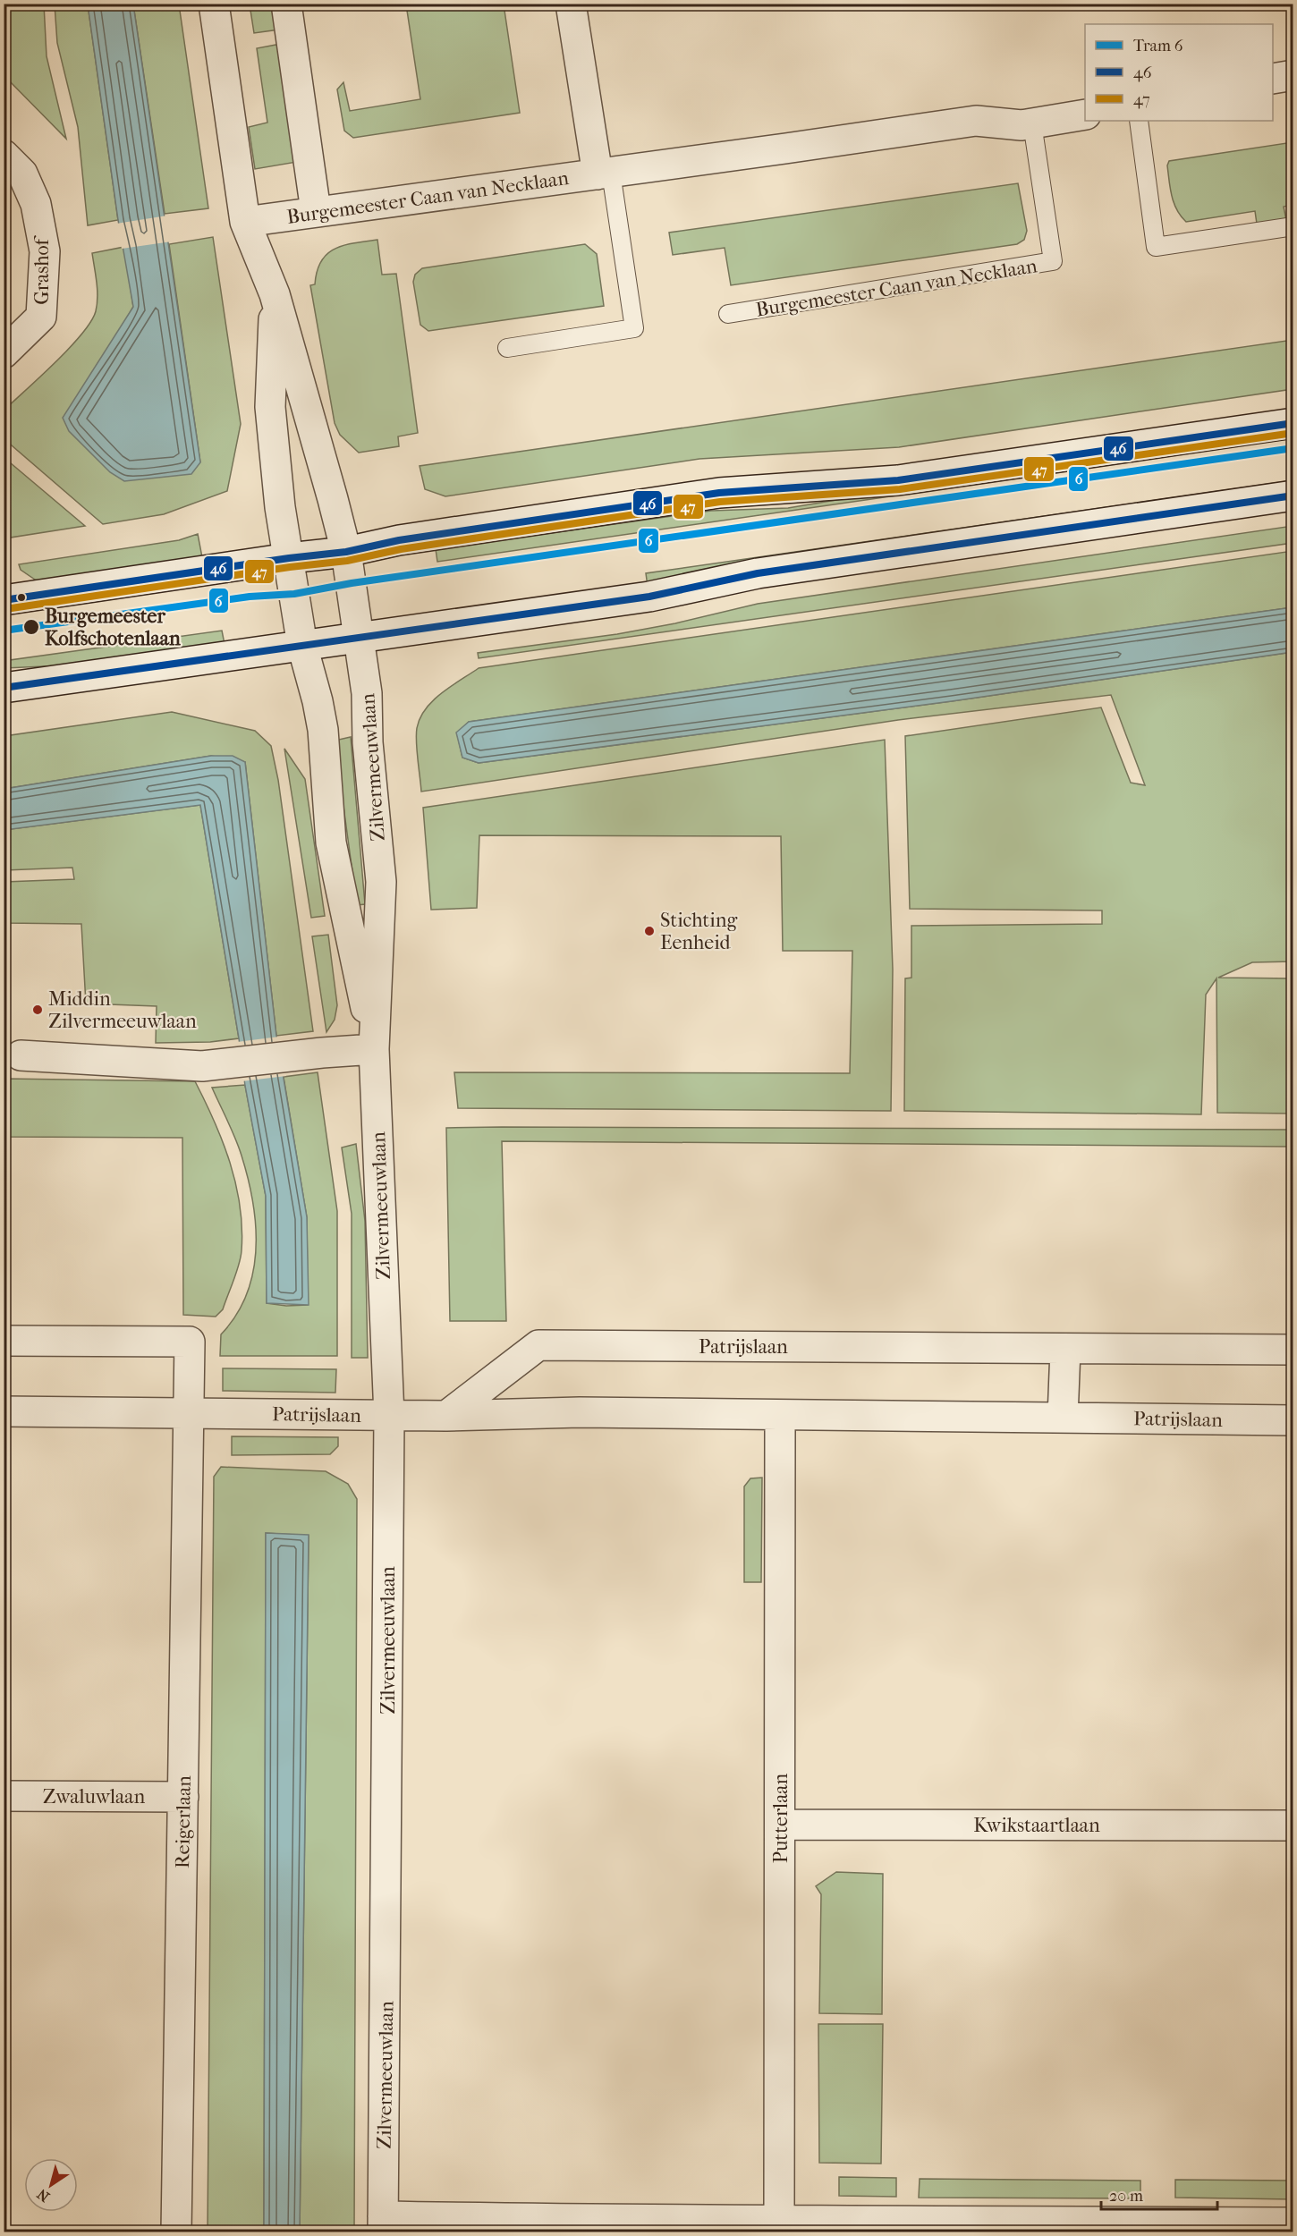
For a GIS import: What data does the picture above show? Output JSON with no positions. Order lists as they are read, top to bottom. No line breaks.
{"streets":{"street":["Burgemeester Caan van Necklaan","Grashof","Zilvermeeuwlaan","Patrijslaan","Zwaluwlaan","Putterlaan","Reigerlaan","Kwikstaartlaan"]},"crossings":[["Zilvermeeuwlaan","Patrijslaan"],["Patrijslaan","Putterlaan"],["Patrijslaan","Reigerlaan"],["Zwaluwlaan","Reigerlaan"],["Putterlaan","Kwikstaartlaan"]],"places":["Burgemeester Kolfschotenlaan","Stichting Eenheid","Middin Zilvermeeuwlaan"],"lines":["transit line 46","transit line 47","tram line 6"],"legend":["Tram 6","46","47"],"scale_bar":"20 m","north":"bottom left"}
